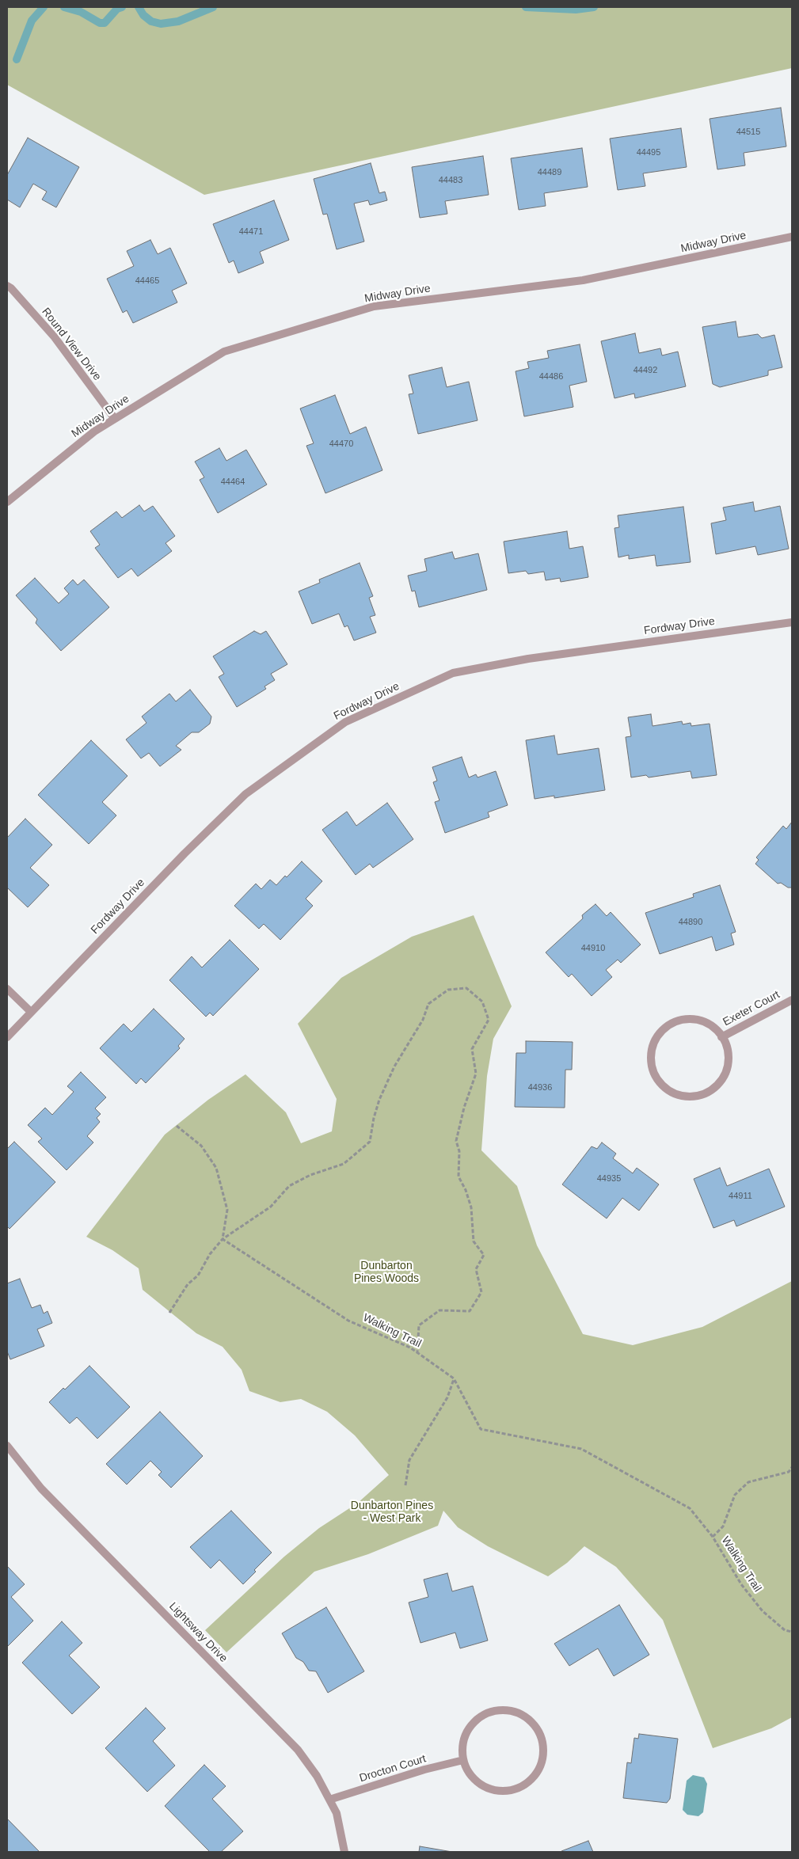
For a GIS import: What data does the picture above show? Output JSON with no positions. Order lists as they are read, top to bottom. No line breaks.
{"streets":{"street":["Midway Drive","Round View Drive","Fordway Drive","Exeter Court","Lightsway Drive","Drocton Court"],"path":["Walking Trail"]},"crossings":[["Midway Drive","Round View Drive"],["Lightsway Drive","Drocton Court"]],"parks":["Dunbarton Pines Woods","Dunbarton Pines - West Park"],"house_numbers":["44515","44495","44489","44483","44471","44465","44492","44486","44470","44464","44890","44910","44936","44935","44911"]}
